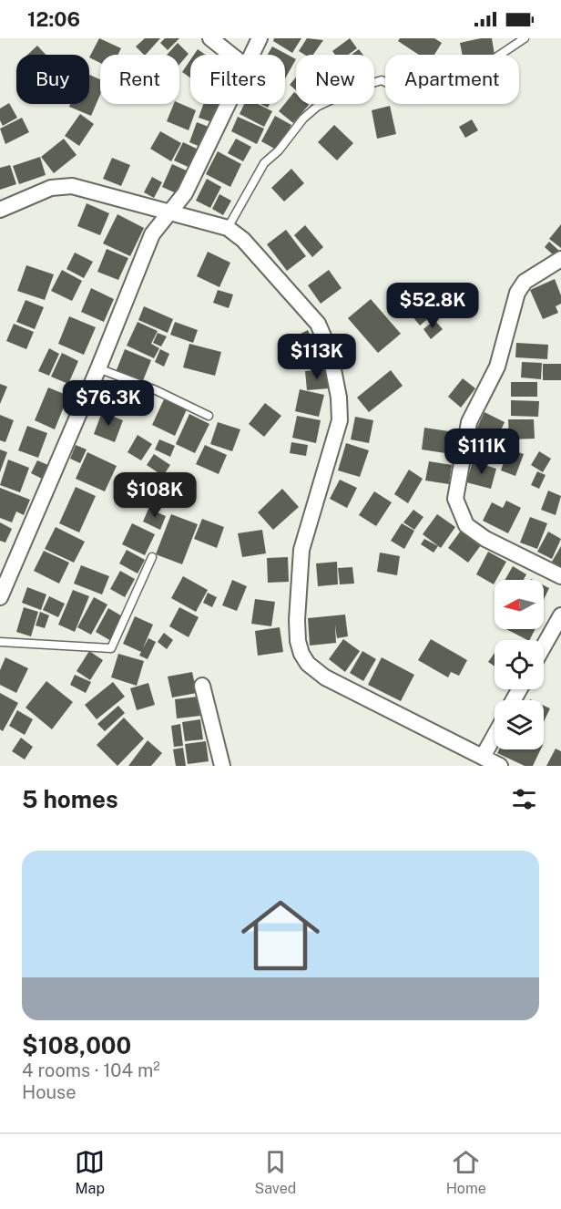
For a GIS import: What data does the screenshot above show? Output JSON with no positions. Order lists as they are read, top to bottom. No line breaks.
{"north":"left","page":{"status":"12:06","chip":["Buy","Rent","Filters","New","Apartment"],"price":["$52.8K","$113K","$76.3K","$111K","$108K"],"heading":"5 homes","list":[{"name":"$108,000","note":"4 rooms · 104 m² · House"}],"tabs":["Map","Saved","Home"]}}
